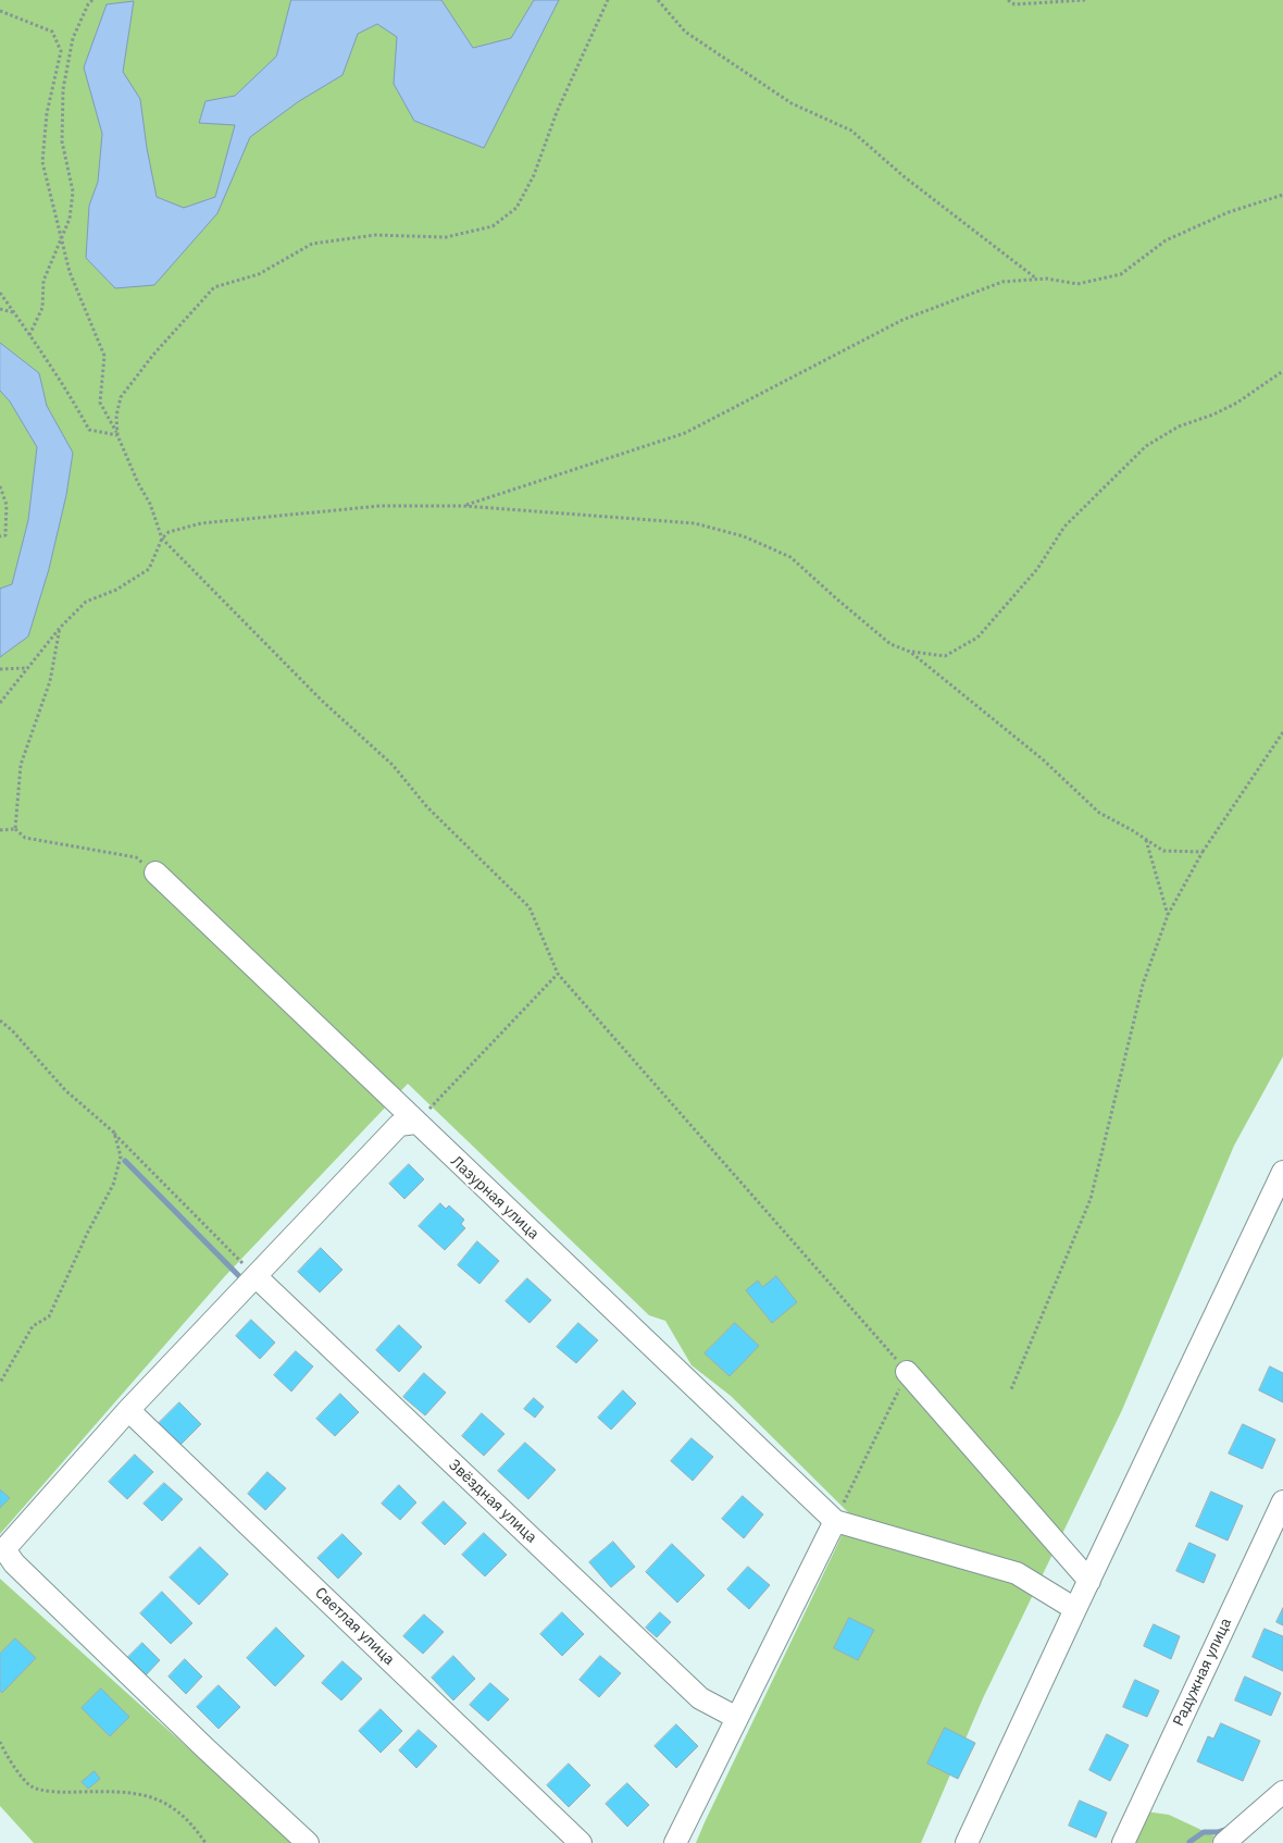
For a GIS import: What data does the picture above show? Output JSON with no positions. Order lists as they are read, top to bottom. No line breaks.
{"streets":{"street":["Лазурная улица","Звёздная улица","Светлая улица","Радужная улица"]}}
